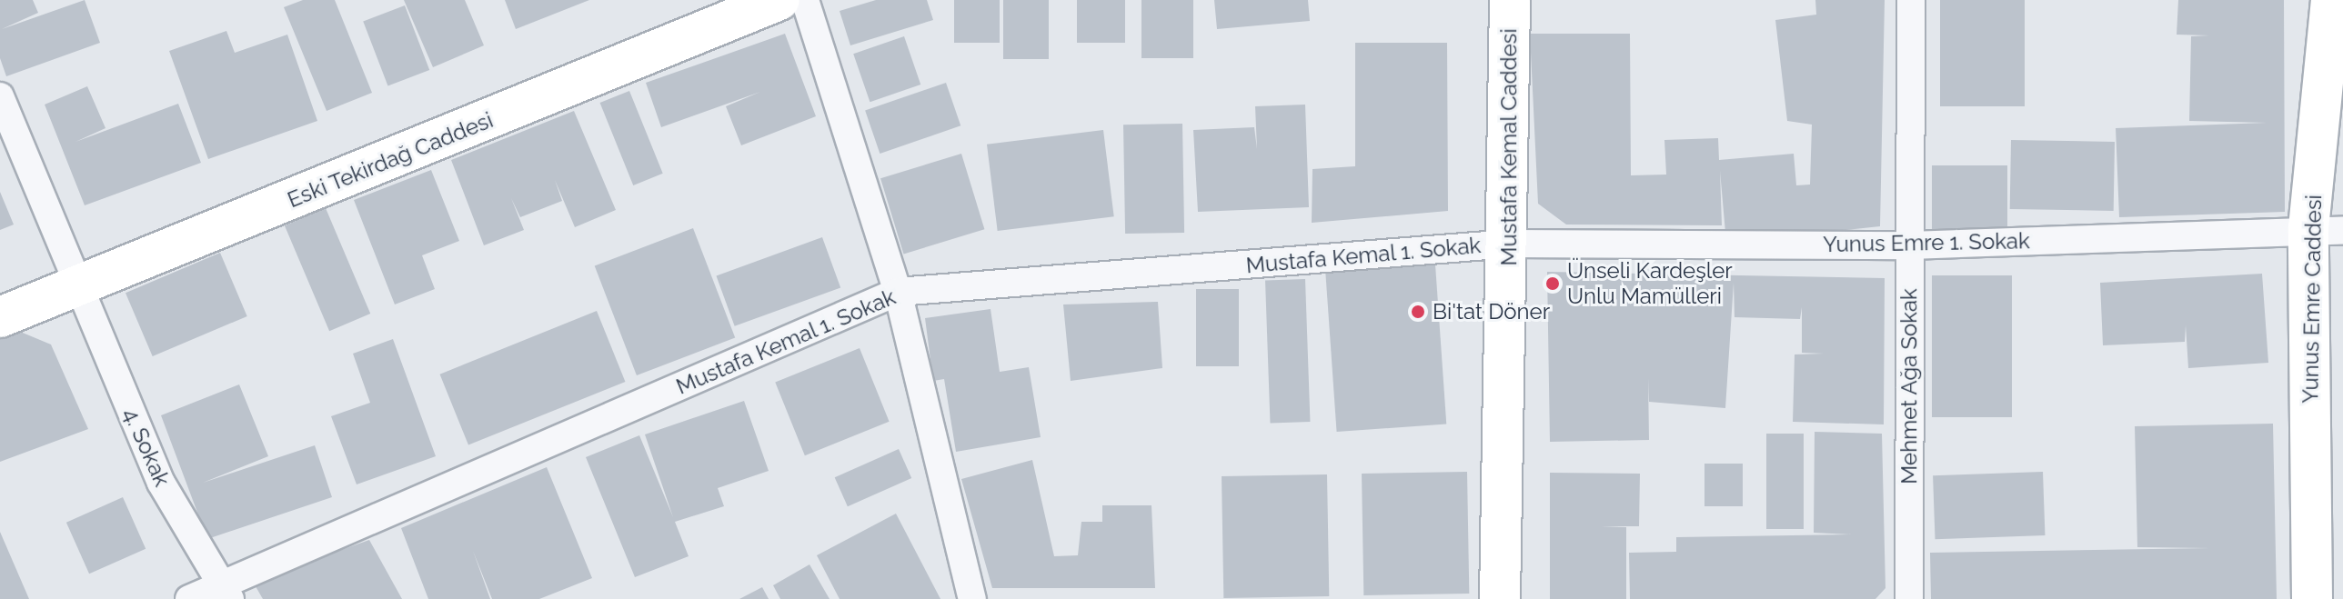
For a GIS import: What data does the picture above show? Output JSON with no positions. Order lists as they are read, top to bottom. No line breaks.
{"streets":{"street":["Mustafa Kemal Caddesi","Eski Tekirdağ Caddesi","Yunus Emre 1. Sokak","Mustafa Kemal 1. Sokak","Yunus Emre Caddesi","Mehmet Ağa Sokak","4. Sokak"]},"crossings":[["Mustafa Kemal Caddesi","Yunus Emre 1. Sokak"],["Mustafa Kemal Caddesi","Mustafa Kemal 1. Sokak"],["Eski Tekirdağ Caddesi","4. Sokak"],["Yunus Emre 1. Sokak","Mustafa Kemal 1. Sokak"],["Yunus Emre 1. Sokak","Yunus Emre Caddesi"],["Yunus Emre 1. Sokak","Mehmet Ağa Sokak"],["Mustafa Kemal 1. Sokak","4. Sokak"]],"places":["Ünseli Kardeşler Unlu Mamülleri","Bi'tat Döner"]}
